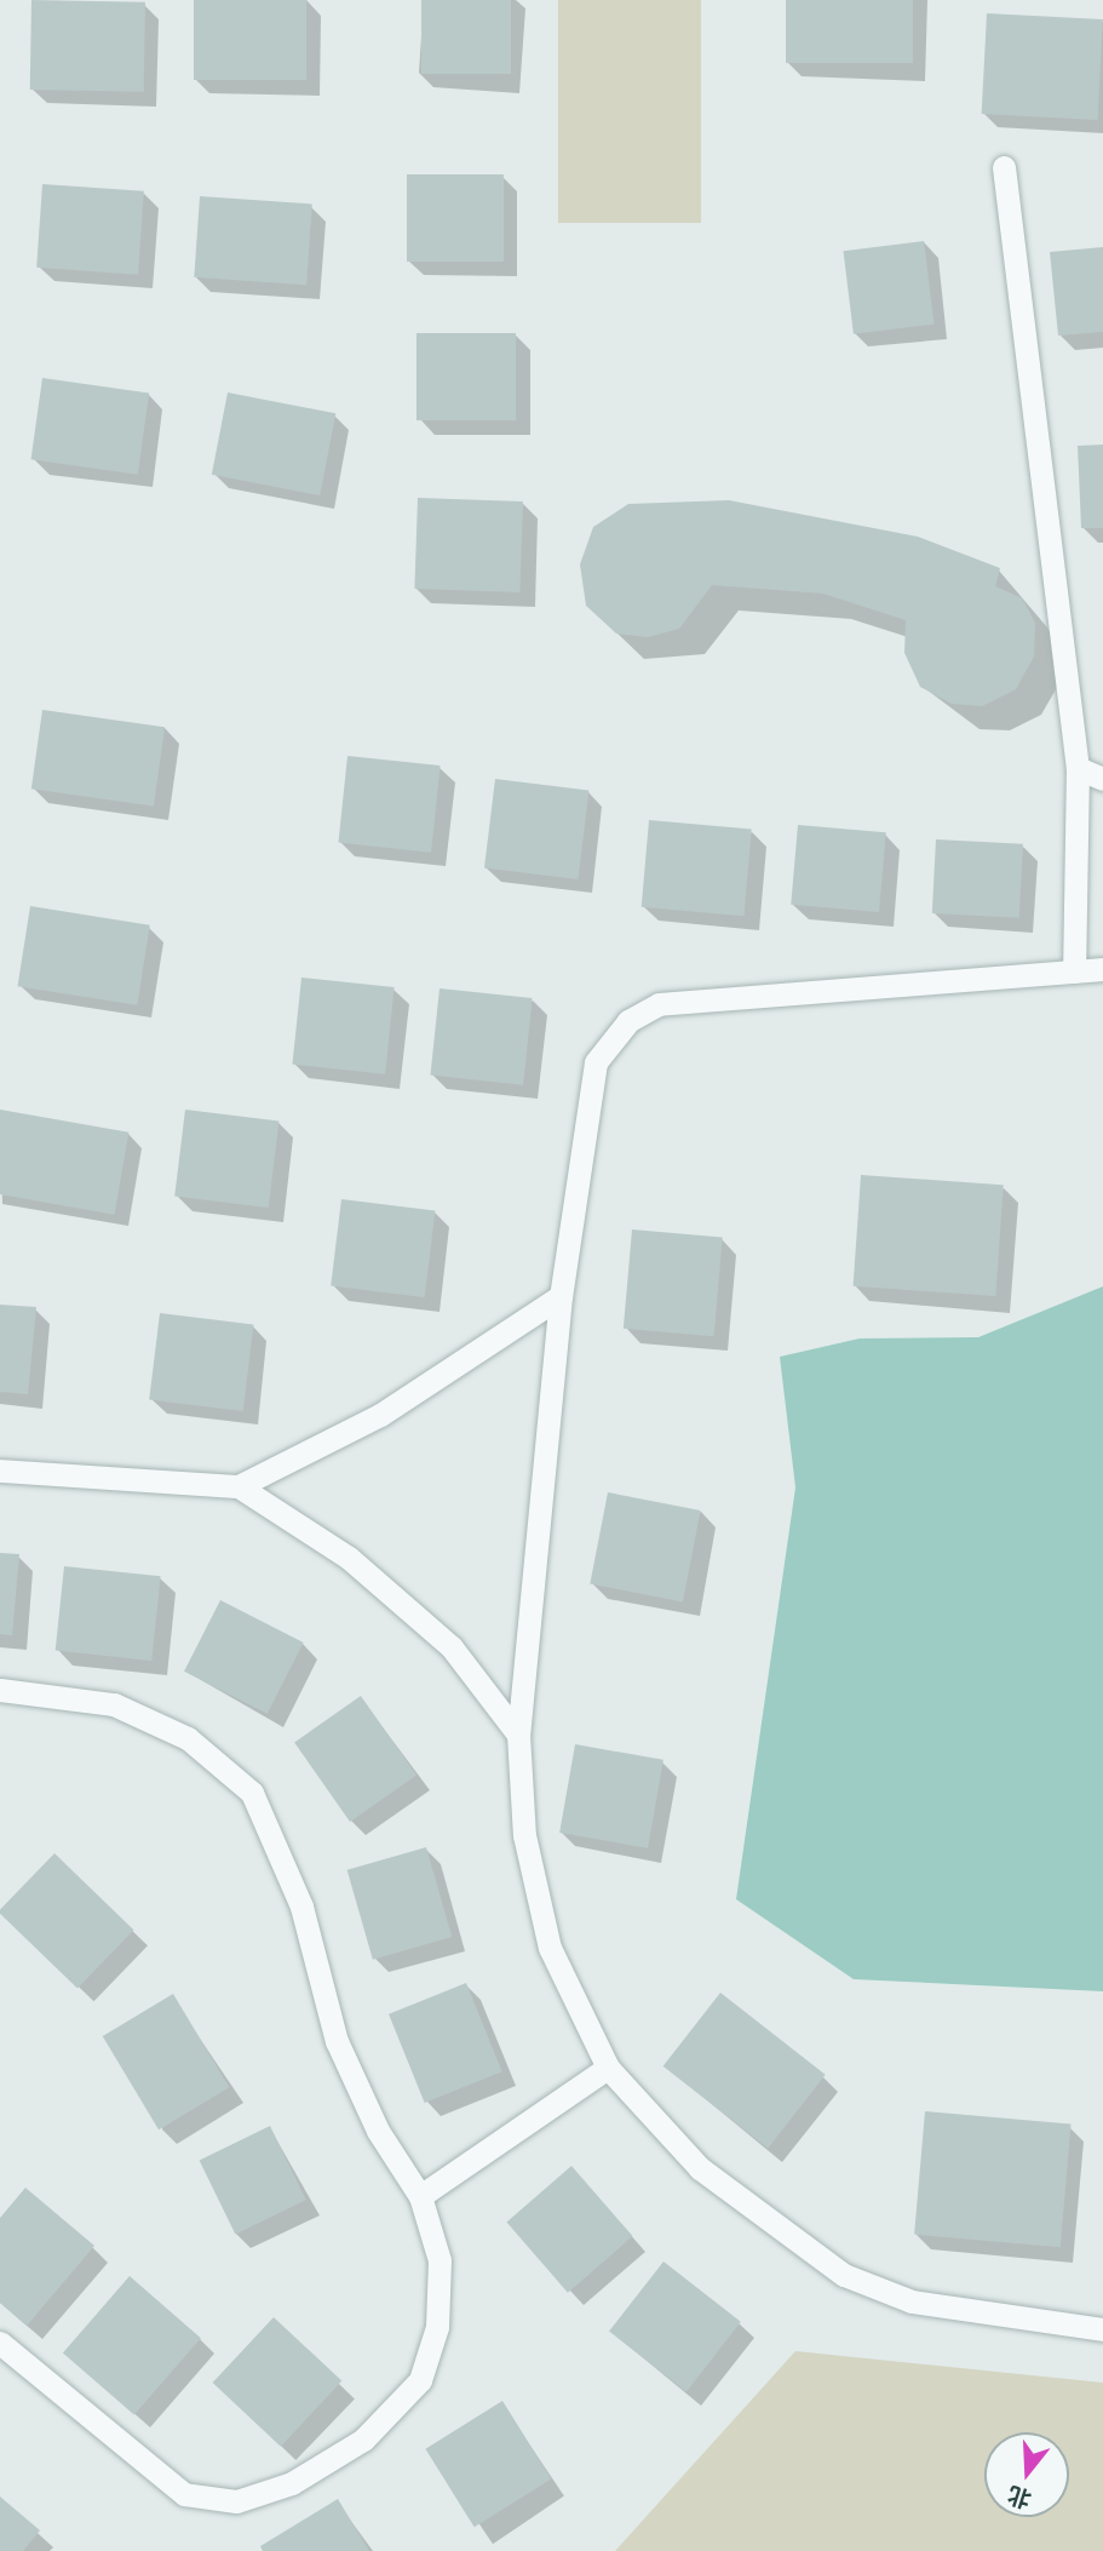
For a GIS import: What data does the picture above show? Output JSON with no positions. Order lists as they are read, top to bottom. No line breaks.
{"north":"bottom"}
